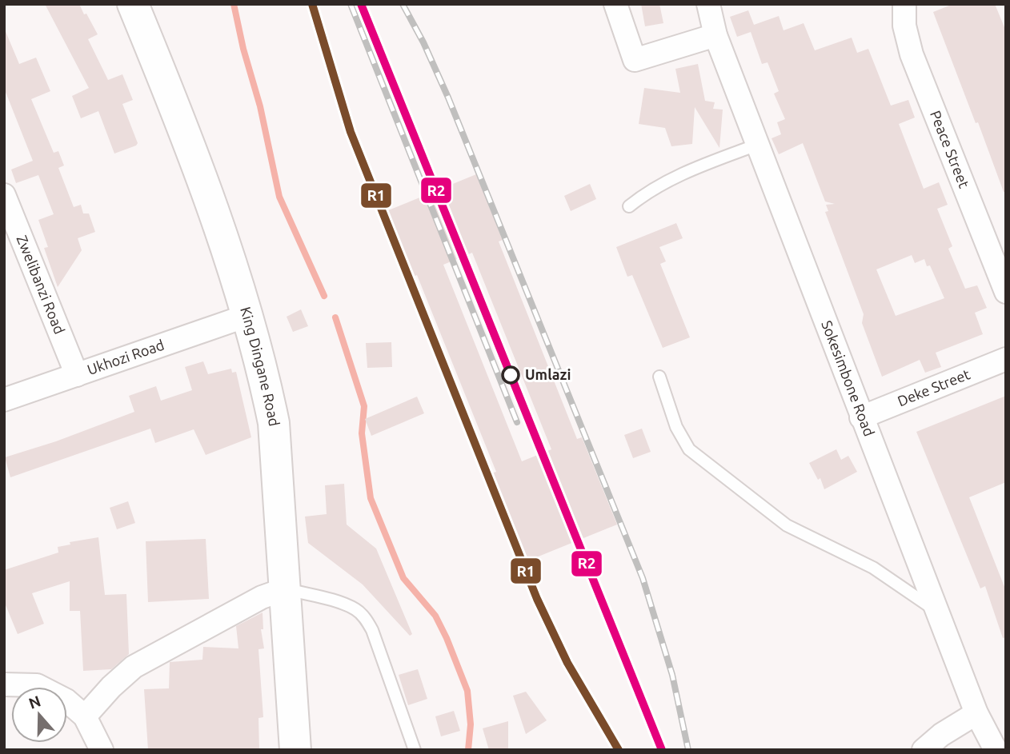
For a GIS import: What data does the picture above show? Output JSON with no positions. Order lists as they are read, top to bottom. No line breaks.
{"streets":{"street":["Peace Street","Zwelibanzi Road","Ukhozi Road","King Dingane Road","Sokesimbone Road","Deke Street"]},"crossings":[["Zwelibanzi Road","Ukhozi Road"],["Ukhozi Road","King Dingane Road"],["Sokesimbone Road","Deke Street"]],"places":["Umlazi"],"lines":["transit line R1","transit line R2"],"north":"top"}
